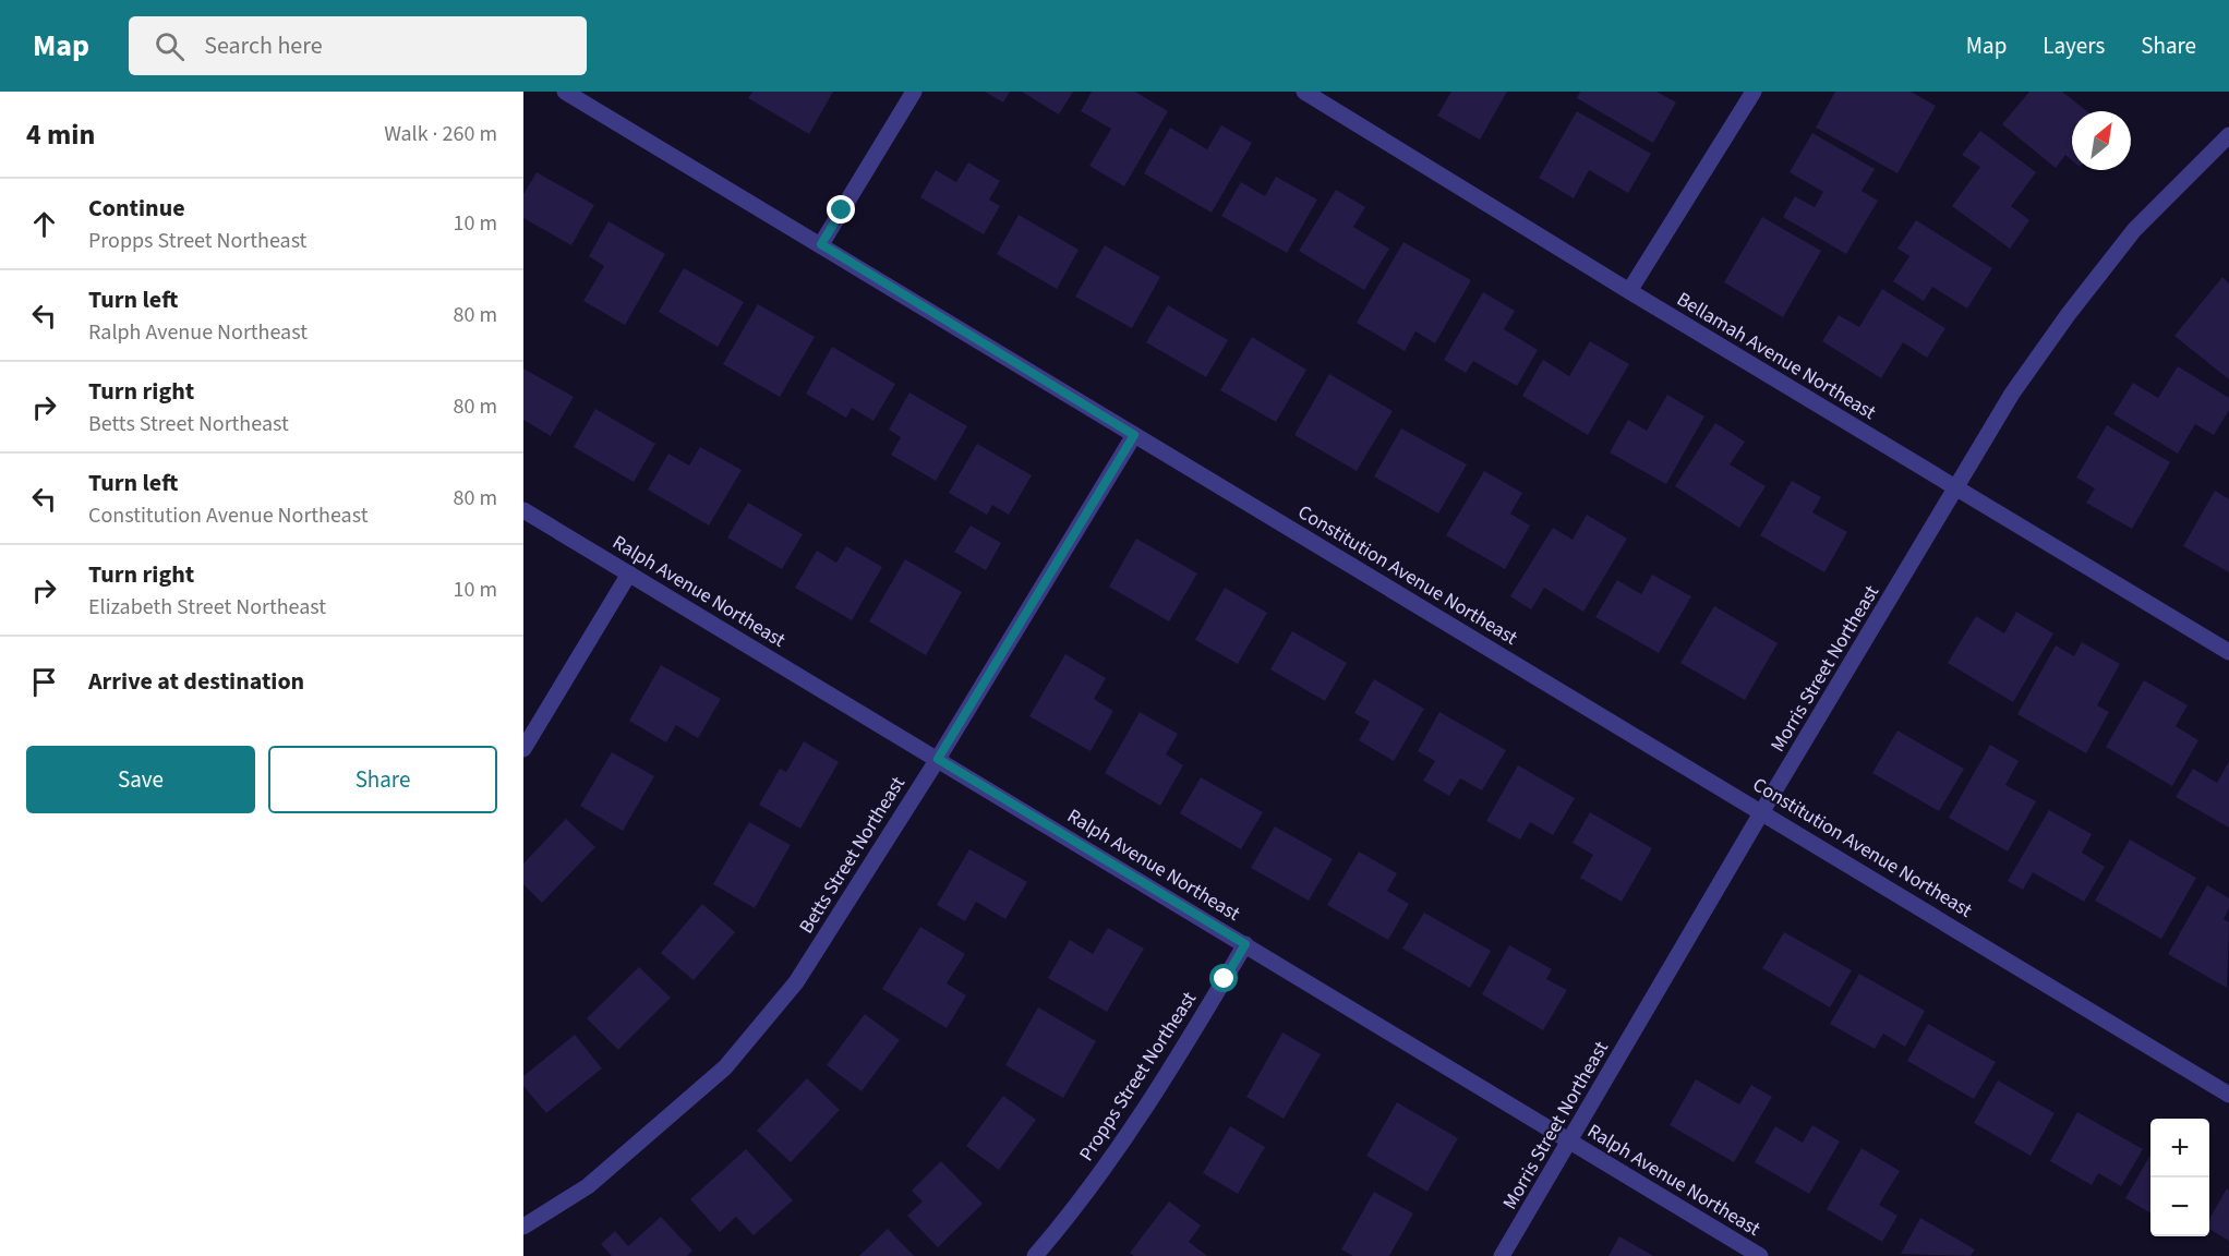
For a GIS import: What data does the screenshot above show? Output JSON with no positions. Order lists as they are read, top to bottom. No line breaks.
{"streets":{"street":["Bellamah Avenue Northeast","Constitution Avenue Northeast","Ralph Avenue Northeast","Morris Street Northeast","Betts Street Northeast","Propps Street Northeast"]},"crossings":[["Bellamah Avenue Northeast","Morris Street Northeast"],["Constitution Avenue Northeast","Morris Street Northeast"],["Constitution Avenue Northeast","Betts Street Northeast"],["Ralph Avenue Northeast","Morris Street Northeast"],["Ralph Avenue Northeast","Betts Street Northeast"],["Ralph Avenue Northeast","Propps Street Northeast"]],"north":"top right","page":{"header":"Map","search":"Search here","nav":["Map","Layers","Share"],"heading":["4 min","Walk · 260 m"],"list":[["Continue","Propps Street Northeast","10 m"],["Turn left","Ralph Avenue Northeast","80 m"],["Turn right","Betts Street Northeast","80 m"],["Turn left","Constitution Avenue Northeast","80 m"],["Turn right","Elizabeth Street Northeast","10 m"],"Arrive at destination"],"buttons":["Save","Share"],"map_buttons":["+","−"]}}
